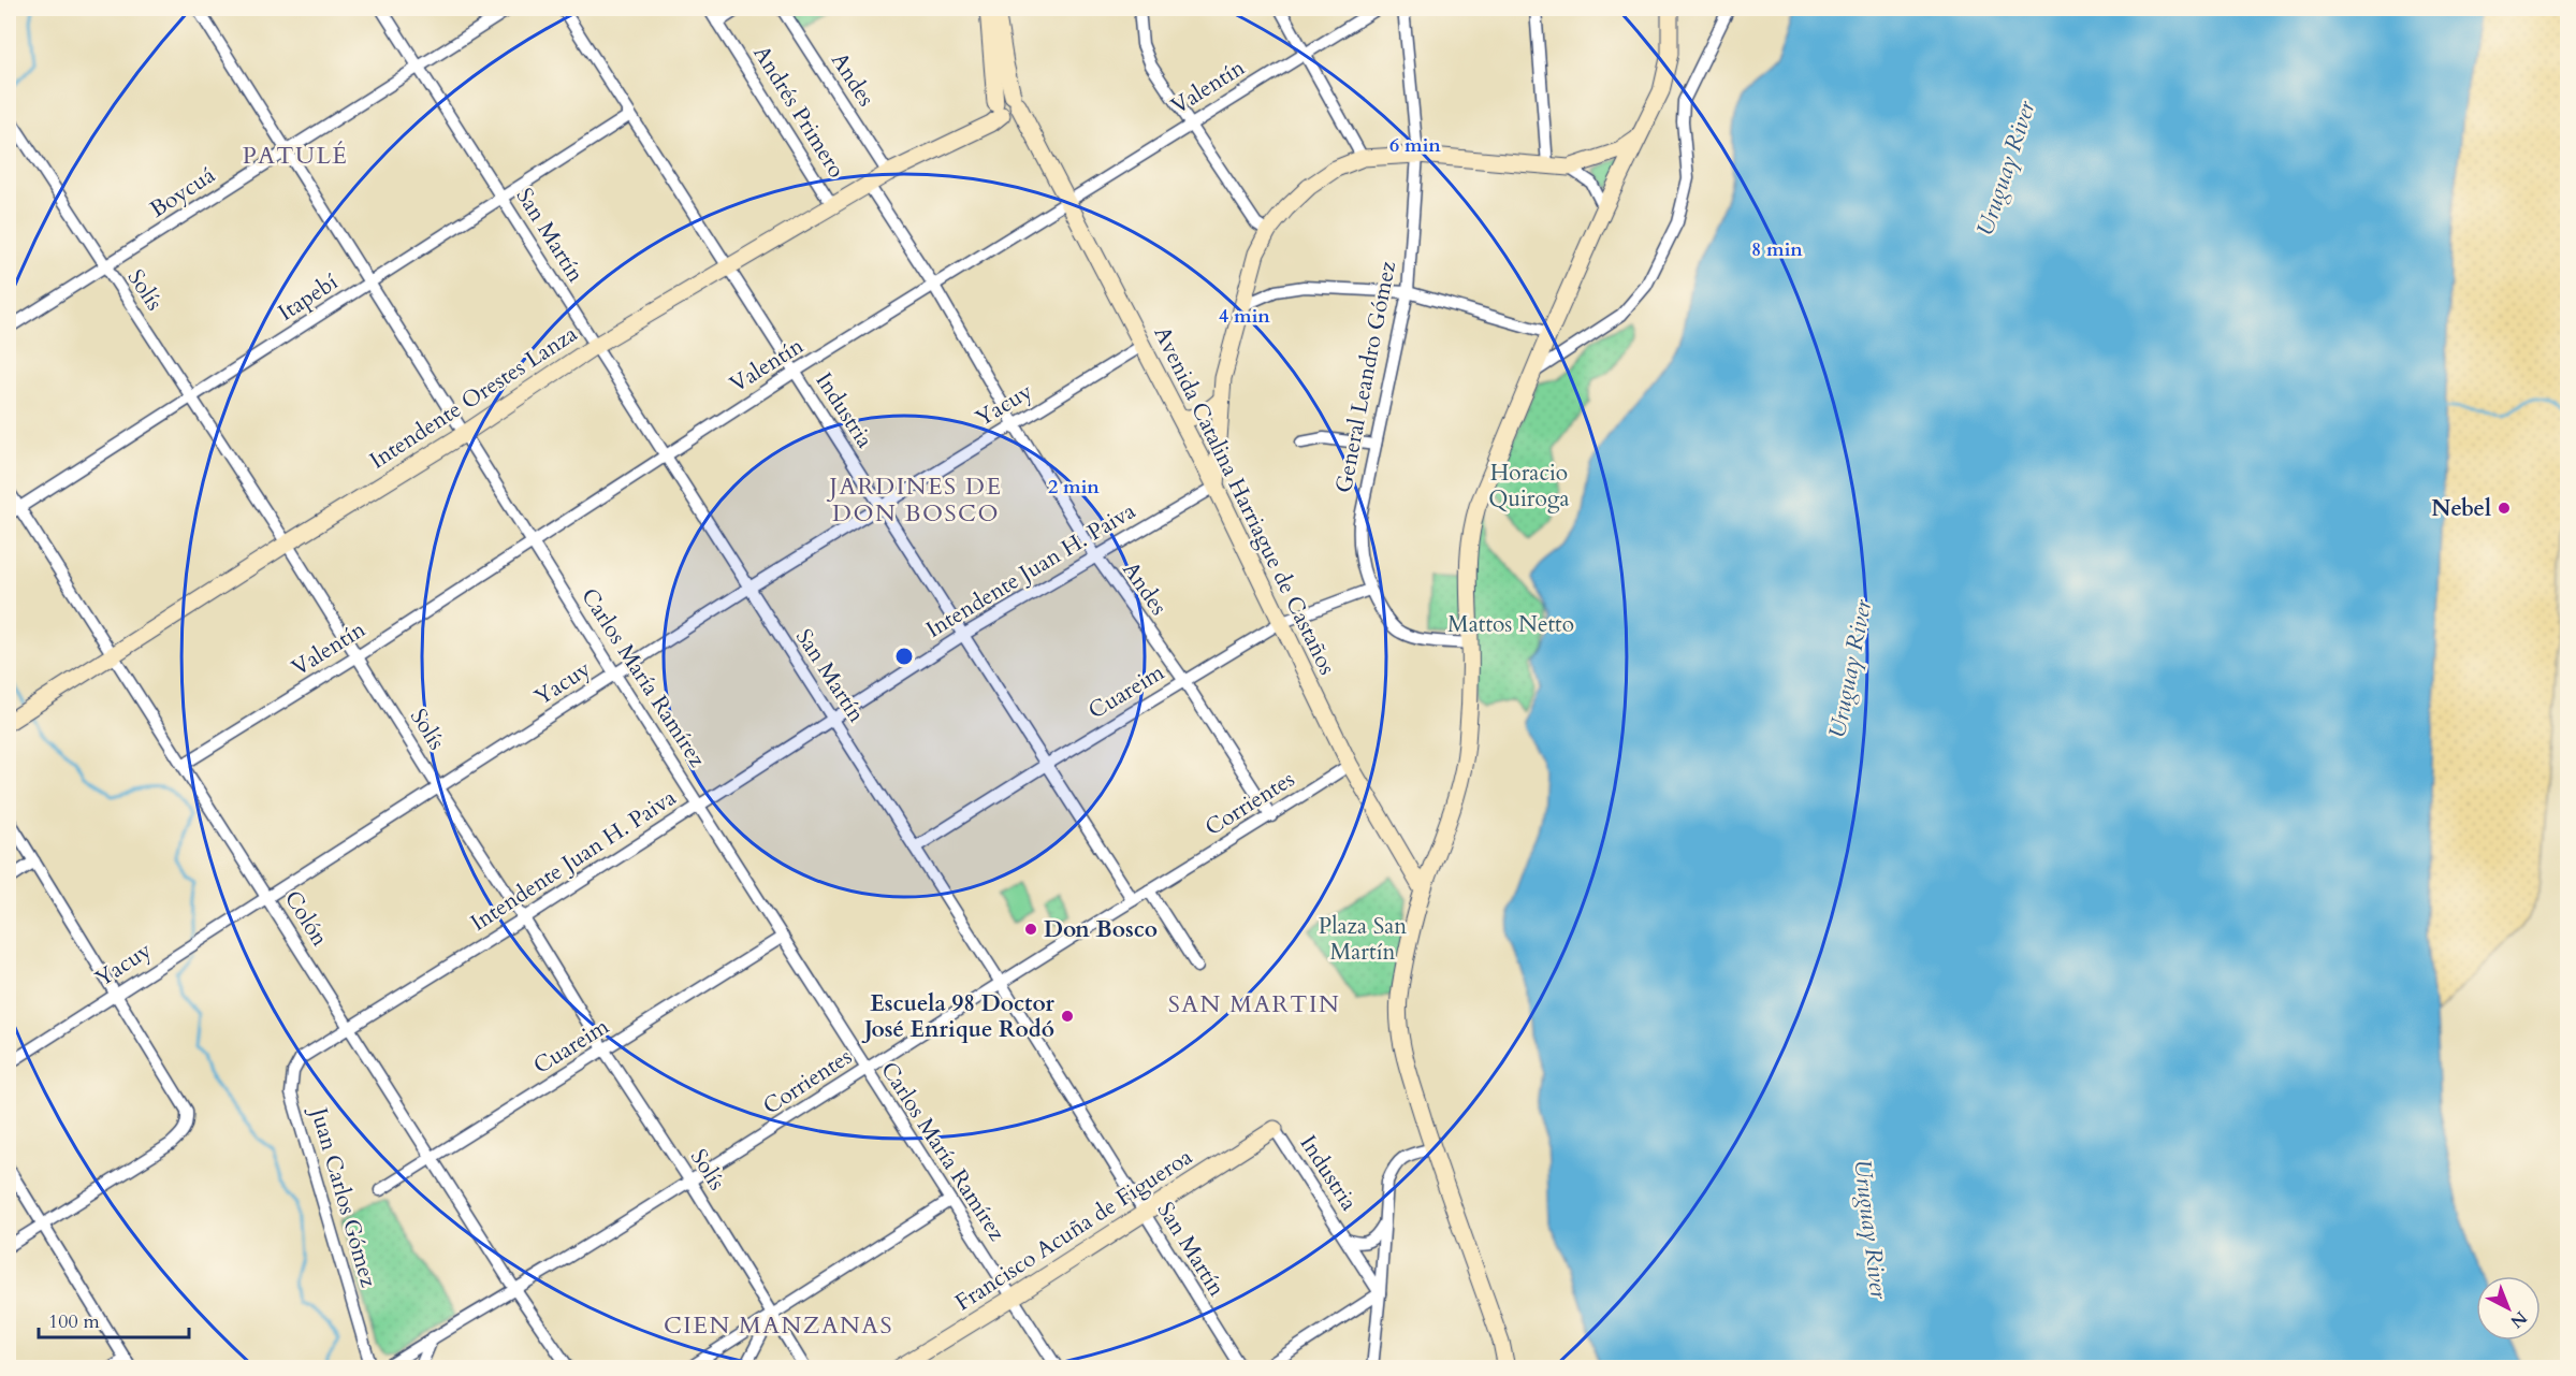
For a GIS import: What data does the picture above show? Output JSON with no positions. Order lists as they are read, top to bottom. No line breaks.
{"streets":{"street":["Andes","Valentín","Andrés Primero","Boycuá","San Martín","Solís","Itapebí","General Leandro Gómez","Intendente Orestes Lanza","Yacuy","Industria","Avenida Catalina Harriague de Castaños","Intendente Juan H. Paiva","Carlos María Ramírez","Cuareim","Corrientes","Colón","Juan Carlos Gómez","Francisco Acuña de Figueroa"]},"crossings":[["Andes","Valentín"],["Andes","Intendente Orestes Lanza"],["Andes","Yacuy"],["Andes","Intendente Juan H. Paiva"],["Andes","Cuareim"],["Andes","Corrientes"],["Valentín","San Martín"],["Valentín","Solís"],["Valentín","Industria"],["Valentín","Avenida Catalina Harriague de Castaños"],["Valentín","Carlos María Ramírez"],["Valentín","Colón"],["Andrés Primero","Intendente Orestes Lanza"],["Boycuá","San Martín"],["Boycuá","Solís"],["Boycuá","Carlos María Ramírez"],["San Martín","Itapebí"],["San Martín","Intendente Orestes Lanza"],["San Martín","Yacuy"],["San Martín","Intendente Juan H. Paiva"],["San Martín","Cuareim"],["San Martín","Corrientes"],["San Martín","Francisco Acuña de Figueroa"],["Solís","Itapebí"],["Solís","Intendente Orestes Lanza"],["Solís","Yacuy"],["Solís","Intendente Juan H. Paiva"],["Solís","Cuareim"],["Solís","Corrientes"],["Itapebí","Industria"],["Itapebí","Carlos María Ramírez"],["Itapebí","Colón"],["General Leandro Gómez","Cuareim"],["Intendente Orestes Lanza","Industria"],["Intendente Orestes Lanza","Avenida Catalina Harriague de Castaños"],["Intendente Orestes Lanza","Carlos María Ramírez"],["Intendente Orestes Lanza","Colón"],["Yacuy","Industria"],["Yacuy","Avenida Catalina Harriague de Castaños"],["Yacuy","Carlos María Ramírez"],["Yacuy","Colón"],["Industria","Intendente Juan H. Paiva"],["Industria","Cuareim"],["Industria","Corrientes"],["Industria","Francisco Acuña de Figueroa"],["Avenida Catalina Harriague de Castaños","Intendente Juan H. Paiva"],["Avenida Catalina Harriague de Castaños","Cuareim"],["Avenida Catalina Harriague de Castaños","Corrientes"],["Intendente Juan H. Paiva","Carlos María Ramírez"],["Intendente Juan H. Paiva","Colón"],["Intendente Juan H. Paiva","Juan Carlos Gómez"],["Carlos María Ramírez","Cuareim"],["Carlos María Ramírez","Corrientes"],["Carlos María Ramírez","Francisco Acuña de Figueroa"],["Cuareim","Colón"],["Corrientes","Colón"]],"districts":["PATULÉ","JARDINES DE DON BOSCO","SAN MARTIN","CIEN MANZANAS"],"water":["Uruguay River"],"parks":["Horacio Quiroga","Mattos Netto","Plaza San Martín"],"places":["Nebel","Don Bosco","Escuela 98 Doctor José Enrique Rodó"],"scale_bar":"100 m","north":"bottom right","rings":["6 min","8 min","4 min","2 min"]}
